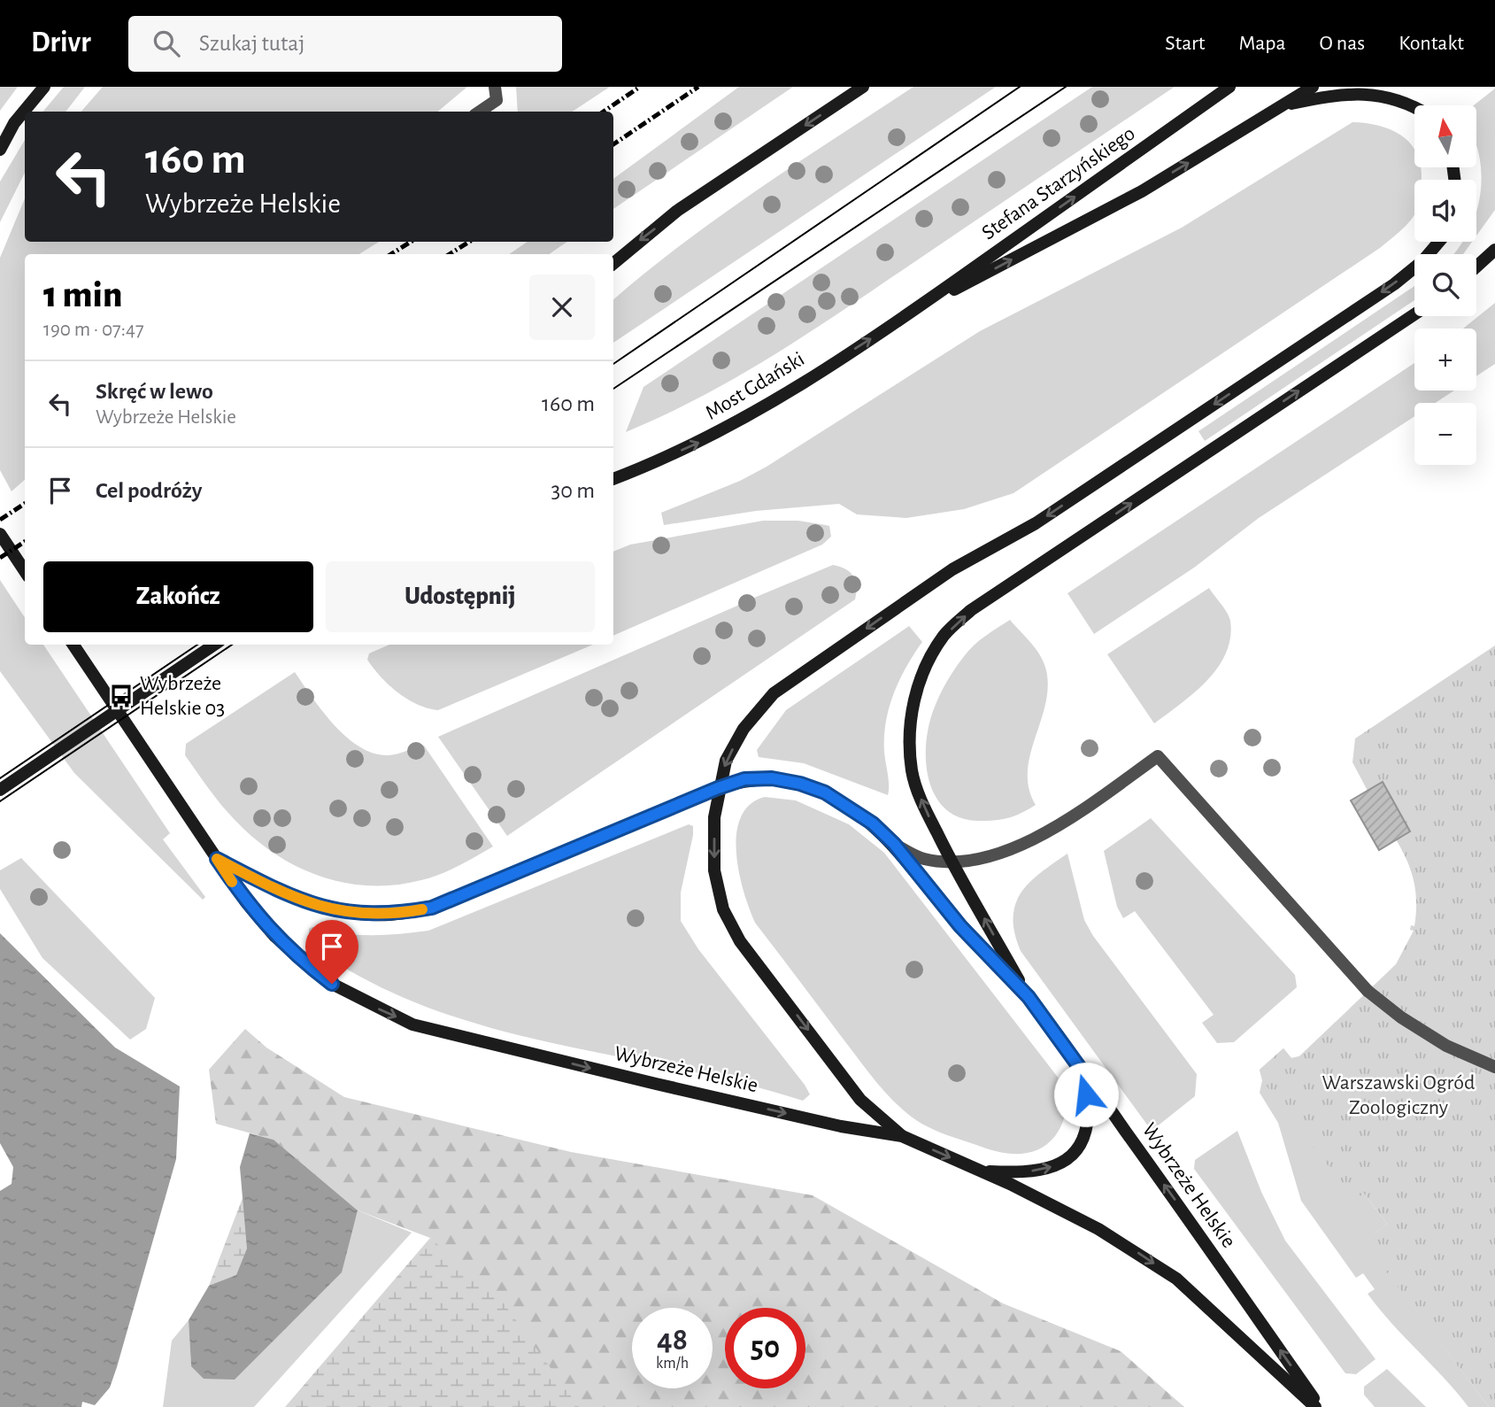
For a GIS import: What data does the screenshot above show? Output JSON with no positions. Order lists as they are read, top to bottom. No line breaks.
{"streets":{"main road":["Stefana Starzyńskiego","Most Gdański","Wybrzeże Helskie"]},"crossings":[["Stefana Starzyńskiego","Most Gdański"]],"one_way":["Most Gdański"],"parks":["Warszawski Ogród Zoologiczny"],"places":{"bus stop":["Wybrzeże Helskie 03"]},"north":"top","page":{"header":"Drivr","search":"Szukaj tutaj","nav":["Start","Mapa","O nas","Kontakt"],"map_buttons":["+","−"],"turn":["160 m","Wybrzeże Helskie"],"heading":["1 min","190 m · 07:47"],"list":[{"name":"Skręć w lewo","note":"Wybrzeże Helskie","value":"160 m"},{"name":"Cel podróży","value":"30 m"}],"buttons":["Zakończ","Udostępnij"],"speed":"48 km/h","limit":"50"}}
